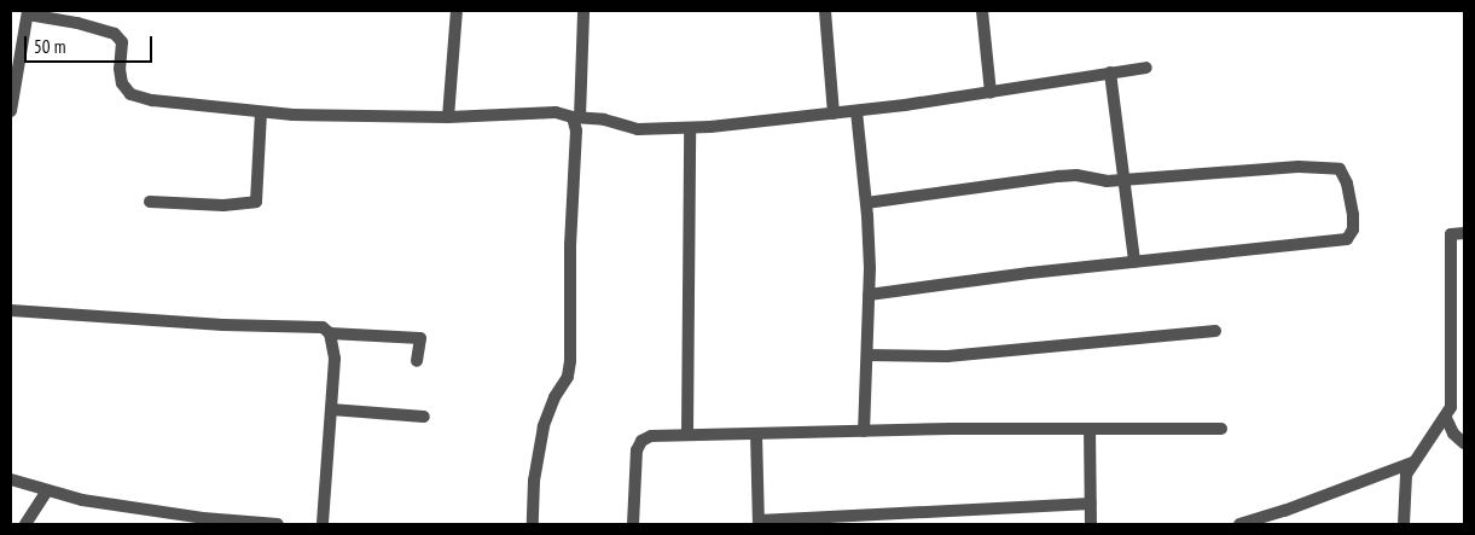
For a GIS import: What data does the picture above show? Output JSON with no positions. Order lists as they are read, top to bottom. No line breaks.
{"scale_bar":"50 m"}
